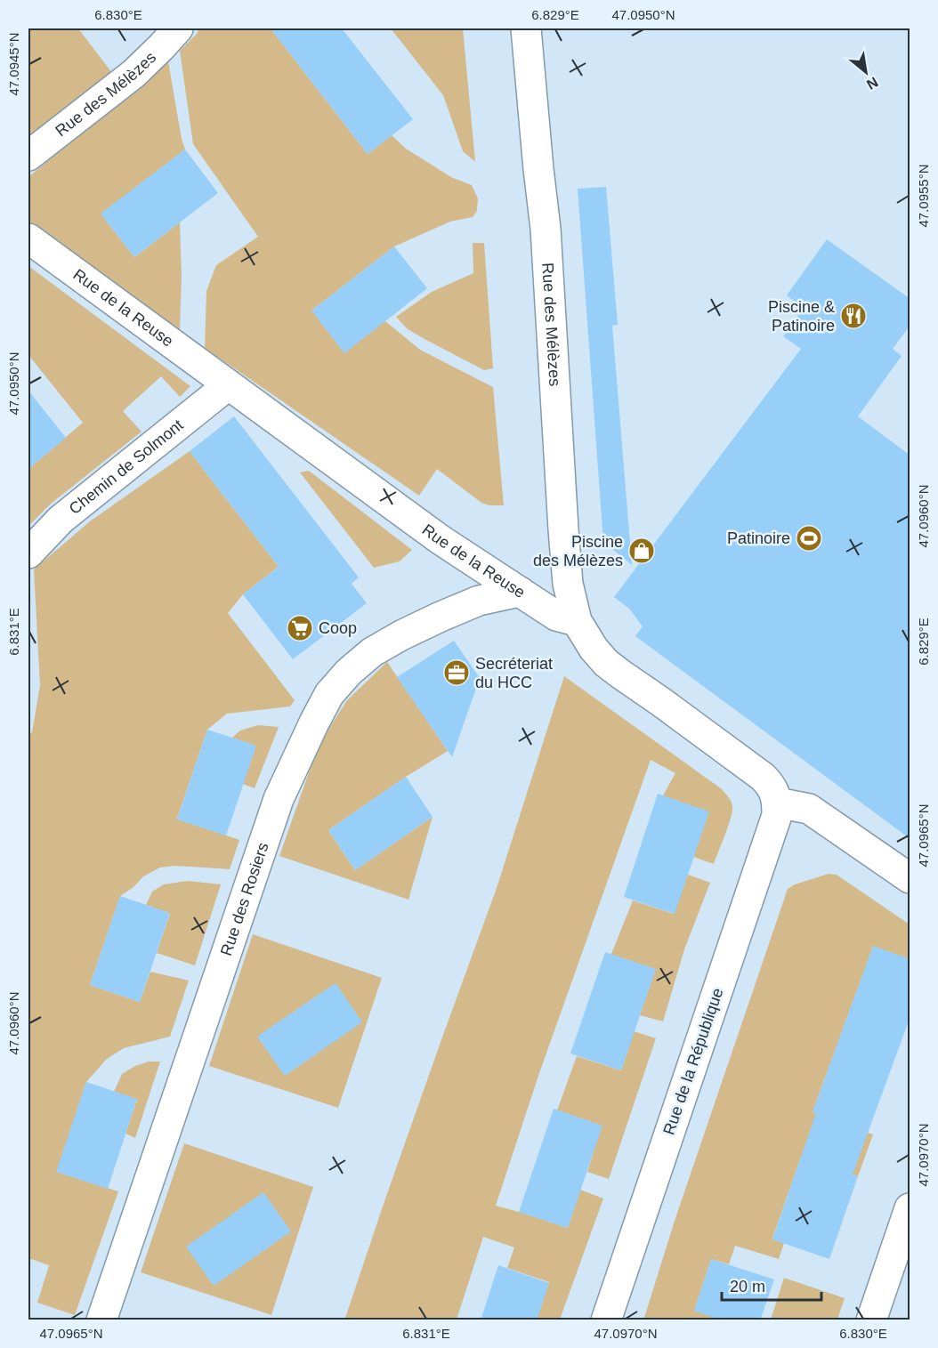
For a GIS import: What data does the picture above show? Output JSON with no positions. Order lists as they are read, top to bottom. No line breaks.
{"streets":{"street":["Rue des Mélèzes","Rue de la Reuse","Chemin de Solmont","Rue des Rosiers","Rue de la République"]},"crossings":[["Rue des Mélèzes","Rue de la Reuse"],["Rue de la Reuse","Chemin de Solmont"],["Rue de la Reuse","Rue des Rosiers"]],"places":{"restaurant":["Piscine & Patinoire"],"sports":["Patinoire"],"shop":["Piscine des Mélèzes"],"supermarket":["Coop"],"office":["Secréteriat du HCC"]},"scale_bar":"20 m","north":"bottom right","coordinates":["6.830°E","6.829°E","47.0950°N","47.0945°N","47.0955°N","47.0960°N","6.831°E","47.0965°N","47.0970°N"]}
